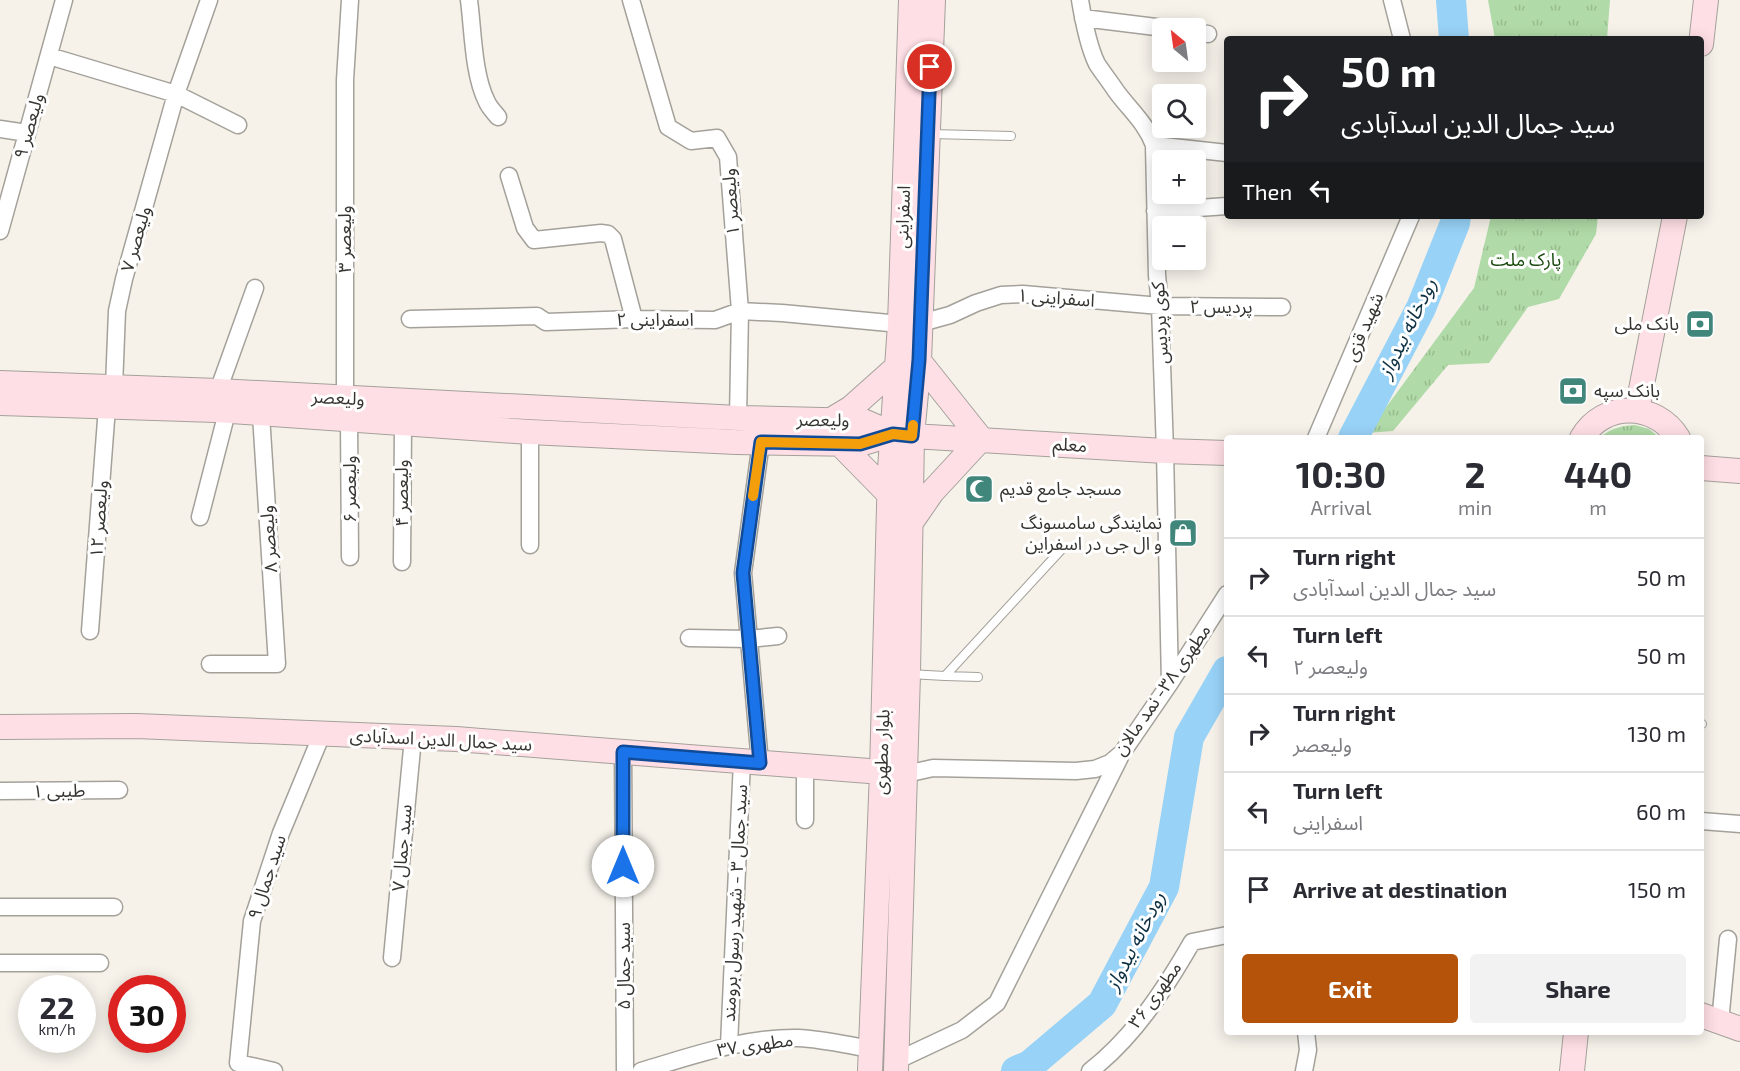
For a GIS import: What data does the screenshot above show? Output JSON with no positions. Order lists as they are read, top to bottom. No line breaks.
{"streets":{"main road":["اسفراینی","ولیعصر","معلم","سید جمال الدین اسدآبادی","بلوار مطهری"],"street":["ولیعصر ۹","ولیعصر ۱","ولیعصر ۷","ولیعصر ۳","اسفراینی ۱","پردیس ۲","اسفراینی ۲","کوی پردیس","شهید قزی","ولیعصر ۶","ولیعصر ۴","ولیعصر ۱۲","ولیعصر ۸","مطهری ۳۸- نمد مالان","طیبی ۱","سید جمال ۷","سید جمال ۹","سید جمال ۳ - شهید رسول برومند","سید جمال ۵","مطهری ۳۶","مطهری ۳۷"]},"crossings":[["ولیعصر ۱","اسفراینی ۲"],["ولیعصر ۱","ولیعصر"],["اسفراینی","اسفراینی ۱"],["اسفراینی","اسفراینی ۲"],["اسفراینی","ولیعصر"],["اسفراینی","معلم"],["اسفراینی","بلوار مطهری"],["ولیعصر ۷","ولیعصر"],["ولیعصر ۷","ولیعصر ۱۲"],["ولیعصر ۳","ولیعصر"],["ولیعصر ۳","ولیعصر ۶"],["اسفراینی ۱","پردیس ۲"],["اسفراینی ۱","اسفراینی ۲"],["اسفراینی ۱","کوی پردیس"],["پردیس ۲","کوی پردیس"],["کوی پردیس","معلم"],["کوی پردیس","مطهری ۳۸- نمد مالان"],["ولیعصر","معلم"],["ولیعصر","ولیعصر ۶"],["ولیعصر","ولیعصر ۴"],["ولیعصر","ولیعصر ۱۲"],["ولیعصر","ولیعصر ۸"],["ولیعصر","بلوار مطهری"],["ولیعصر","سید جمال ۳ - شهید رسول برومند"],["معلم","بلوار مطهری"],["مطهری ۳۸- نمد مالان","بلوار مطهری"],["سید جمال الدین اسدآبادی","بلوار مطهری"],["سید جمال الدین اسدآبادی","سید جمال ۷"],["سید جمال الدین اسدآبادی","سید جمال ۹"],["سید جمال الدین اسدآبادی","سید جمال ۳ - شهید رسول برومند"],["سید جمال الدین اسدآبادی","سید جمال ۵"],["بلوار مطهری","مطهری ۳۷"],["سید جمال ۳ - شهید رسول برومند","مطهری ۳۷"]],"water":["رودخانه بیدواز"],"parks":["پارک ملت"],"places":{"bank":["بانک ملی","بانک سپه"],"mosque":["مسجد جامع قدیم"],"shop":["نمایندگی سامسونگ و ال جی در اسفراین"]},"north":"top left","page":{"map_buttons":["+","−"],"turn":["50 m","سید جمال الدین اسدآبادی"],"then":"Then","eta":["10:30","Arrival","2","min","440","m"],"list":[{"name":"Turn right","note":"سید جمال الدین اسدآبادی","value":"50 m"},{"name":"Turn left","note":"ولیعصر ۲","value":"50 m"},{"name":"Turn right","note":"ولیعصر","value":"130 m"},{"name":"Turn left","note":"اسفراینی","value":"60 m"},{"name":"Arrive at destination","value":"150 m"}],"buttons":["Exit","Share"],"speed":"22 km/h","limit":"30"}}
